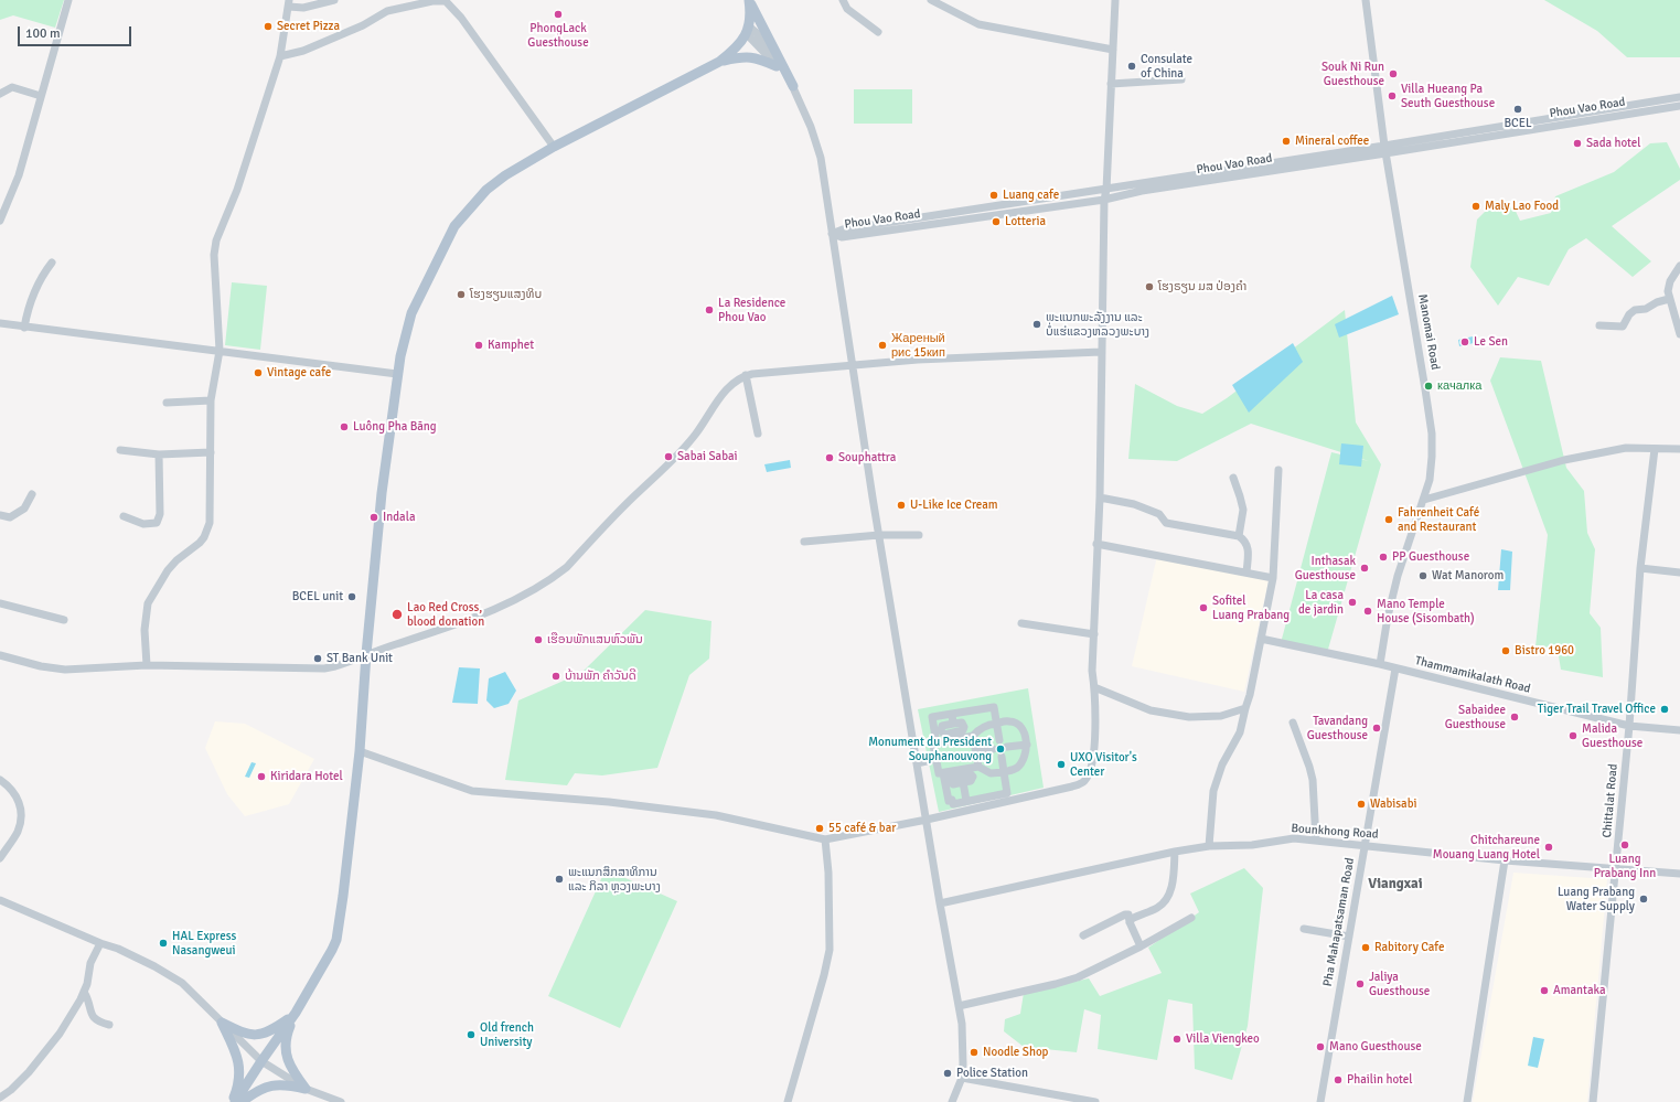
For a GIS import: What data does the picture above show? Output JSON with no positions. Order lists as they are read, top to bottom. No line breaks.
{"streets":{"street":["Phou Vao Road","Manomai Road","Thammamikalath Road","Chittalat Road","Bounkhong Road","Pha Mahapatsaman Road"]},"crossings":[["Phou Vao Road","Manomai Road"],["Manomai Road","Thammamikalath Road"],["Thammamikalath Road","Chittalat Road"],["Thammamikalath Road","Pha Mahapatsaman Road"],["Chittalat Road","Bounkhong Road"],["Bounkhong Road","Pha Mahapatsaman Road"]],"districts":["Viangxai"],"places":["PhongLack Guesthouse","Secret Pizza","Consulate of China","Souk Ni Run Guesthouse","Villa Hueang Pa Seuth Guesthouse","BCEL","Mineral coffee","Sada hotel","Luang cafe","Maly Lao Food","Lotteria","ໂຮງຣຽນ ມສ ປ່ອງຄຳ","ໂຮງຮຽນແສງທິບ","La Residence Phou Vao","ພະແນກພະລັງງານ ແລະ ບໍ່ແຮ່ແຂວງຫລວງພະບາງ","Le Sen","Kamphet","Жареный рис 15кип","Vintage cafe","качалка","Luông Pha Băng","Sabai Sabai","Souphattra","U-Like Ice Cream","Indala","Fahrenheit Café and Restaurant","PP Guesthouse","Inthasak Guesthouse","Wat Manorom","BCEL unit","La casa de jardin","Sofitel Luang Prabang","Mano Temple House (Sisombath)","Lao Red Cross, blood donation","ເຮືອນພັກແສນຫົວພັນ","Bistro 1960","ST Bank Unit","ບ້ານພັກ ຄໍາວັນດີ","Tiger Trail Travel Office","Sabaidee Guesthouse","Tavandang Guesthouse","Malida Guesthouse","Monument du President Souphanouvong","UXO Visitor's Center","Kiridara Hotel","Wabisabi","55 café & bar","Luang Prabang Inn","Chitchareune Mouang Luang Hotel","ພະແນກສຶກສາທິການ ແລະ ກິລາ ຫຼວງພະບາງ","Luang Prabang Water Supply","HAL Express Nasangweui","Rabitory Cafe","Jaliya Guesthouse","Amantaka","Old french University","Villa Viengkeo","Mano Guesthouse","Noodle Shop","Police Station","Phailin hotel"],"scale_bar":"100 m"}
